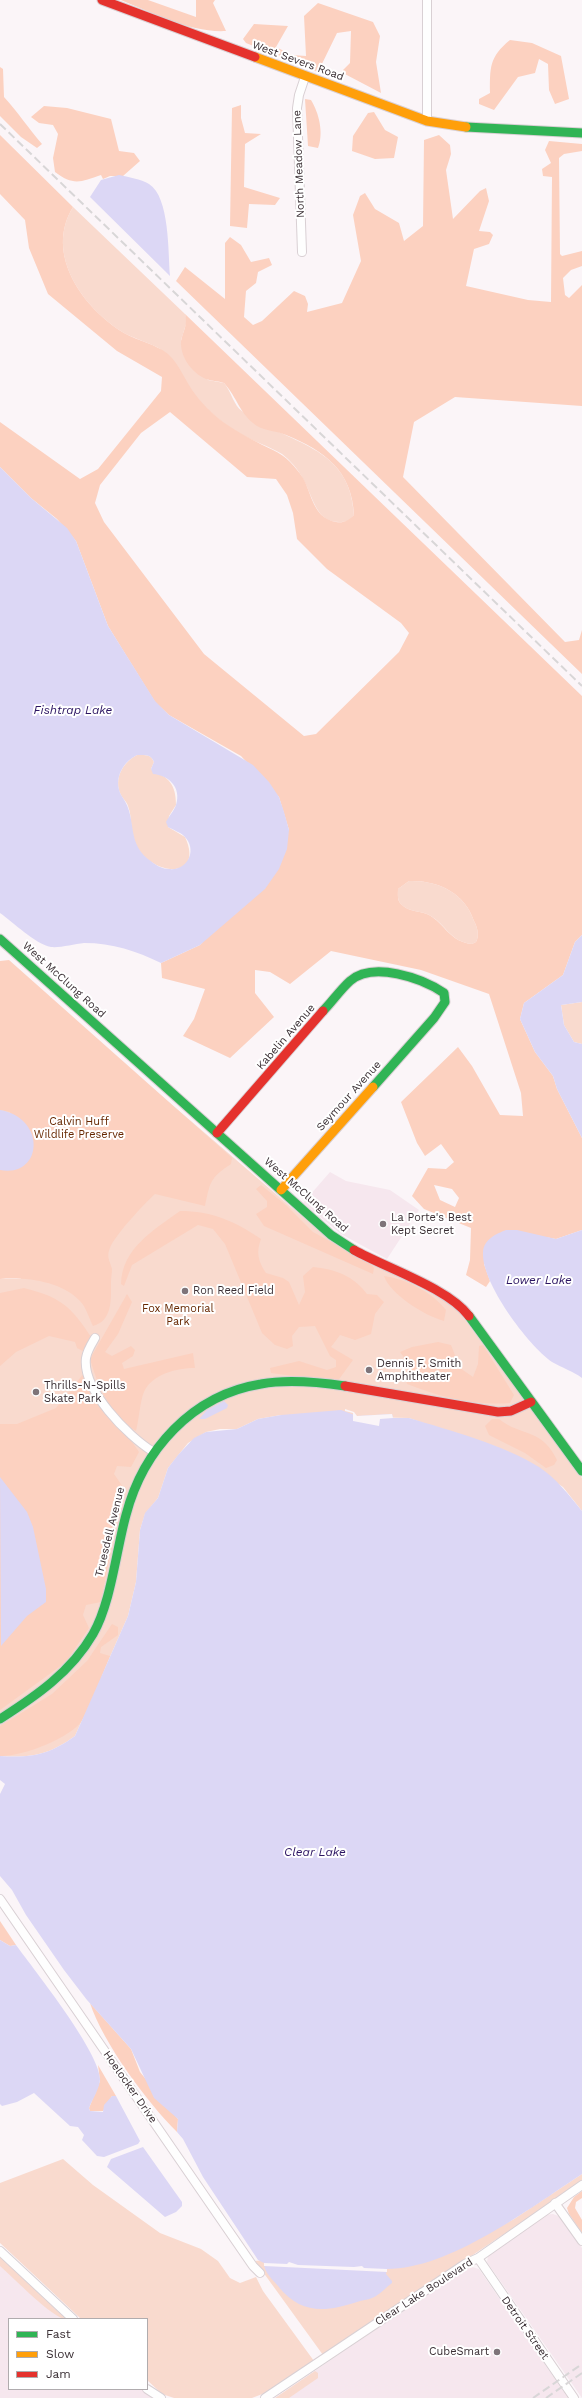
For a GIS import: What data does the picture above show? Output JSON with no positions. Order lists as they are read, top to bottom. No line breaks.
{"streets":{"street":["West Severs Road","North Meadow Lane","West McClung Road","Kabelin Avenue","Seymour Avenue","Truesdell Avenue","Hoelocker Drive","Clear Lake Boulevard","Detroit Street"]},"crossings":[["West Severs Road","North Meadow Lane"],["West McClung Road","Kabelin Avenue"],["West McClung Road","Seymour Avenue"],["West McClung Road","Truesdell Avenue"],["Kabelin Avenue","Seymour Avenue"],["Clear Lake Boulevard","Detroit Street"]],"water":["Fishtrap Lake","Lower Lake","Clear Lake"],"parks":["Calvin Huff Wildlife Preserve","Fox Memorial Park"],"places":["La Porte's Best Kept Secret","Ron Reed Field","Dennis F. Smith Amphitheater","Thrills-N-Spills Skate Park","CubeSmart"],"legend":["Fast","Slow","Jam"]}
